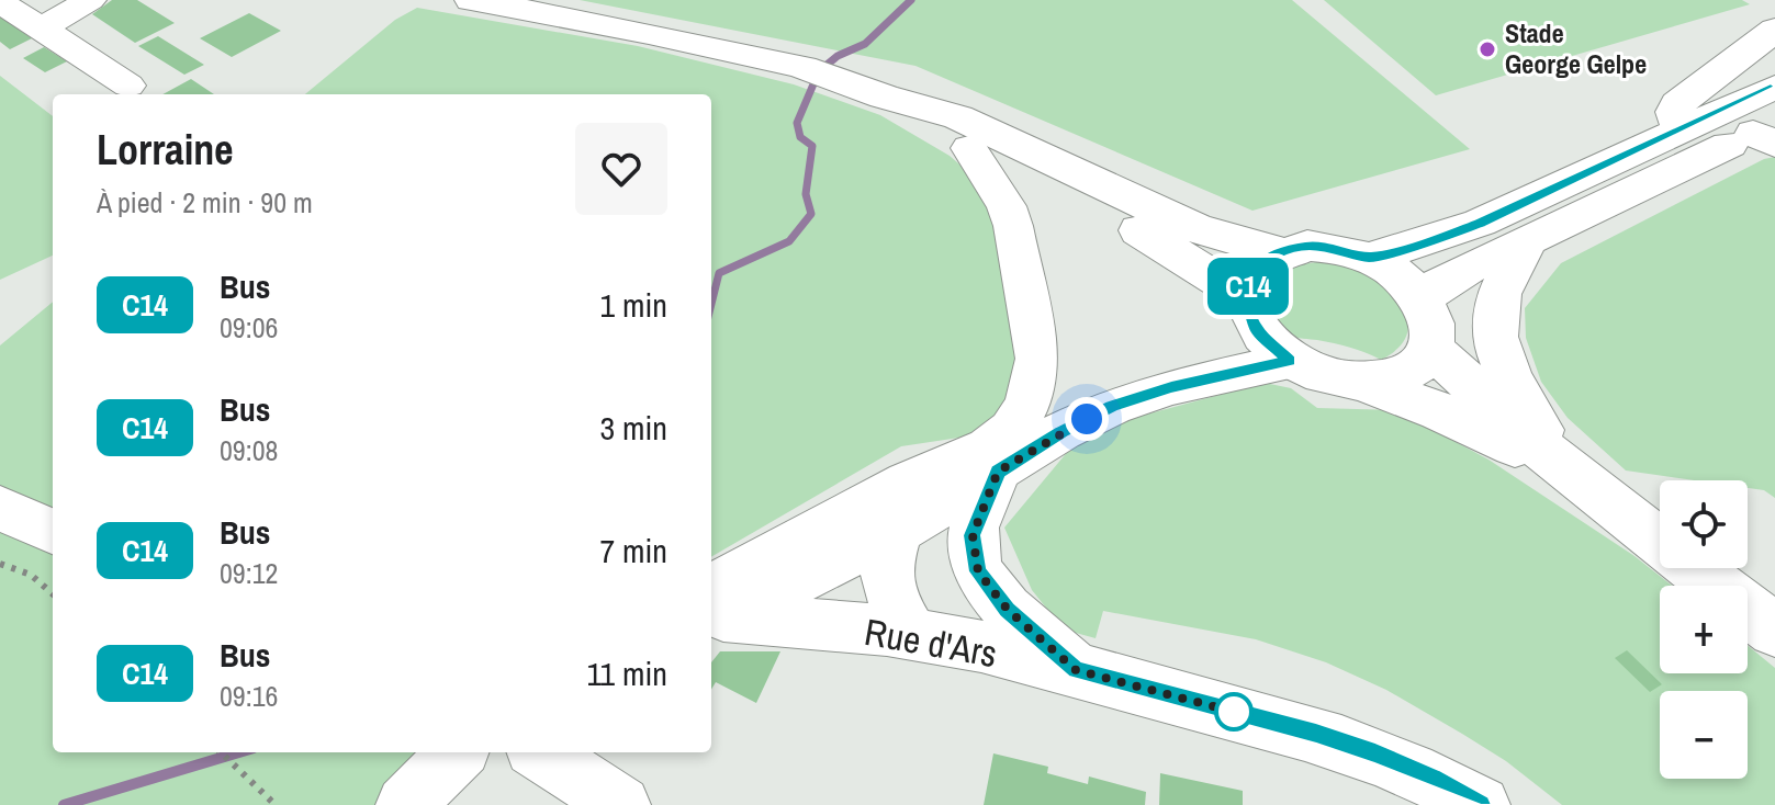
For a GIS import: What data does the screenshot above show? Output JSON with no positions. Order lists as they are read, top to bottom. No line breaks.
{"streets":{"street":["Rue d'Ars"]},"places":["Stade George Gelpe"],"lines":["bus line C14"],"page":{"on_map":"C14","heading":["Lorraine","À pied · 2 min · 90 m"],"list":[{"mark":"C14","name":"Bus","note":"09:06","value":"1 min"},{"mark":"C14","name":"Bus","note":"09:08","value":"3 min"},{"mark":"C14","name":"Bus","note":"09:12","value":"7 min"},{"mark":"C14","name":"Bus","note":"09:16","value":"11 min"}],"map_buttons":["+","−"]}}
